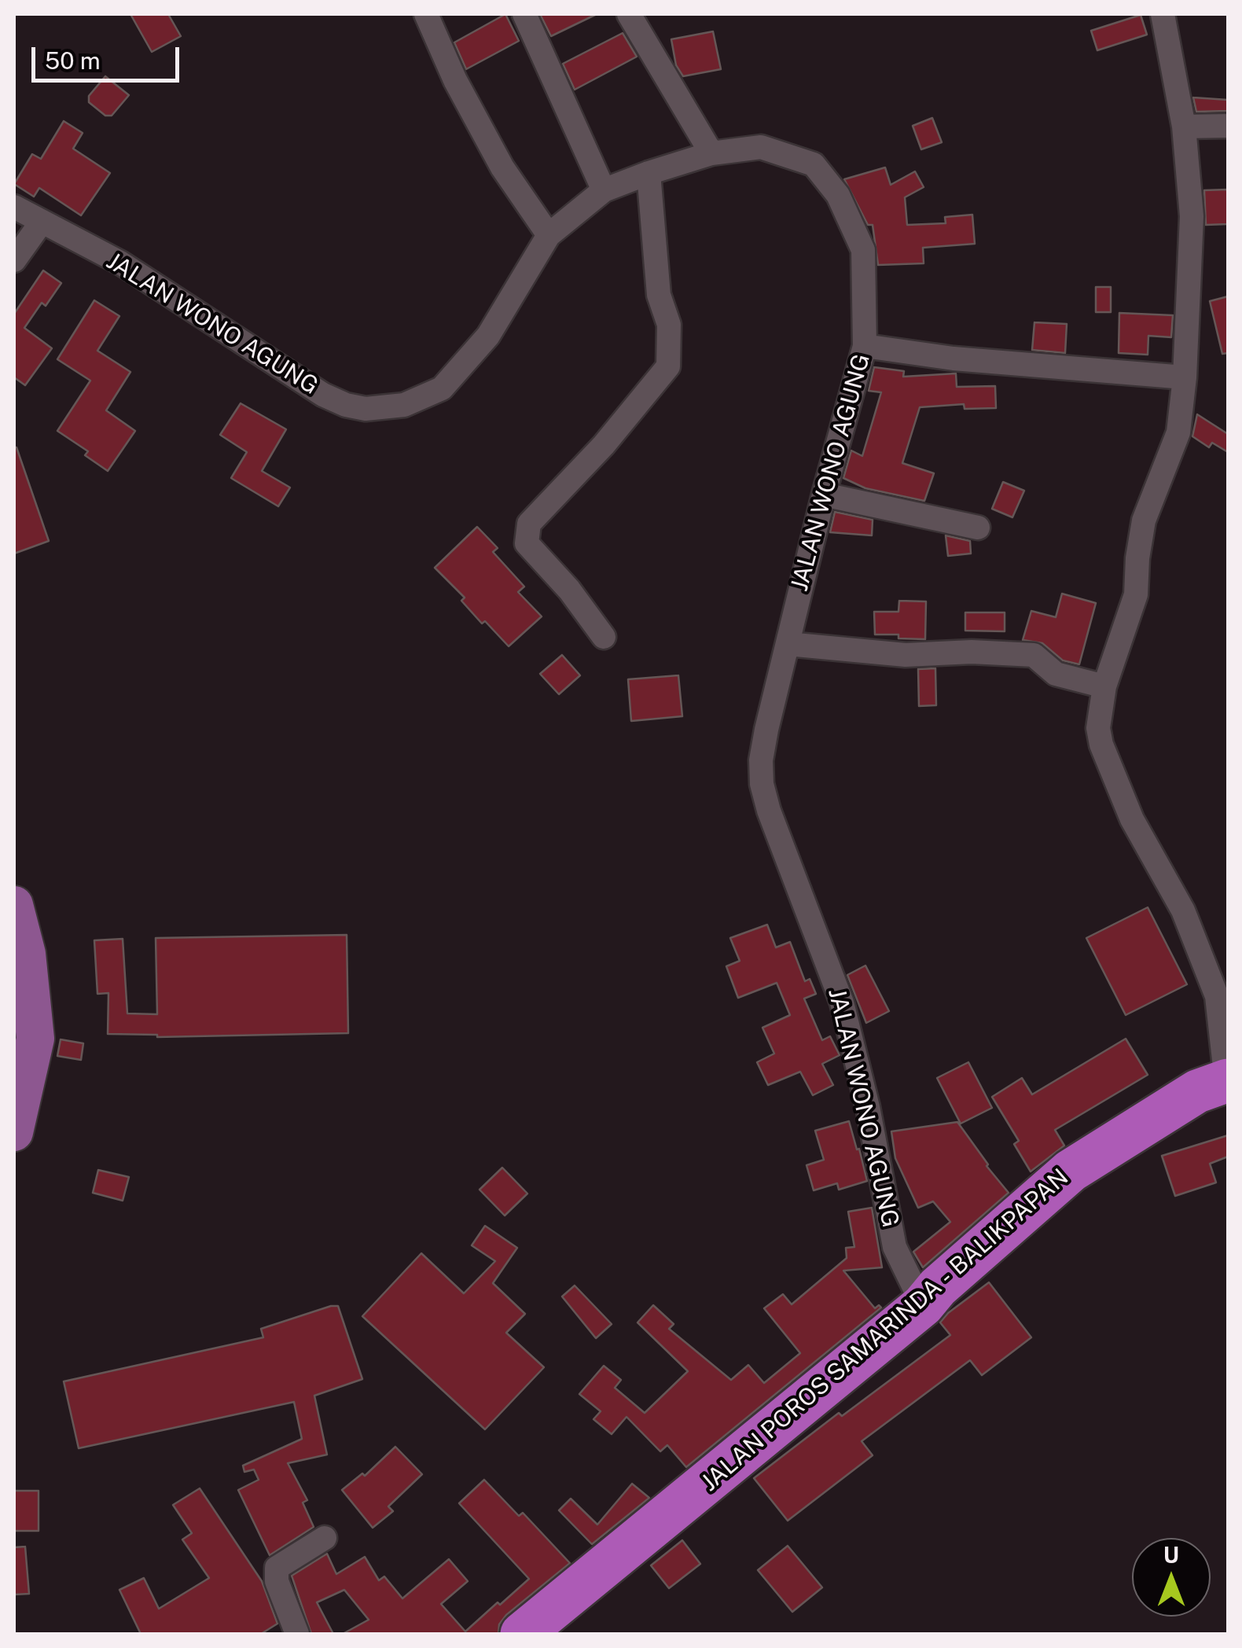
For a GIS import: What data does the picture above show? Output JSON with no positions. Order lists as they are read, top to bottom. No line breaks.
{"streets":{"highway":["JALAN POROS SAMARINDA - BALIKPAPAN"],"street":["JALAN WONO AGUNG"]},"crossings":[["JALAN WONO AGUNG","JALAN POROS SAMARINDA - BALIKPAPAN"]],"scale_bar":"50 m","north":"top"}
